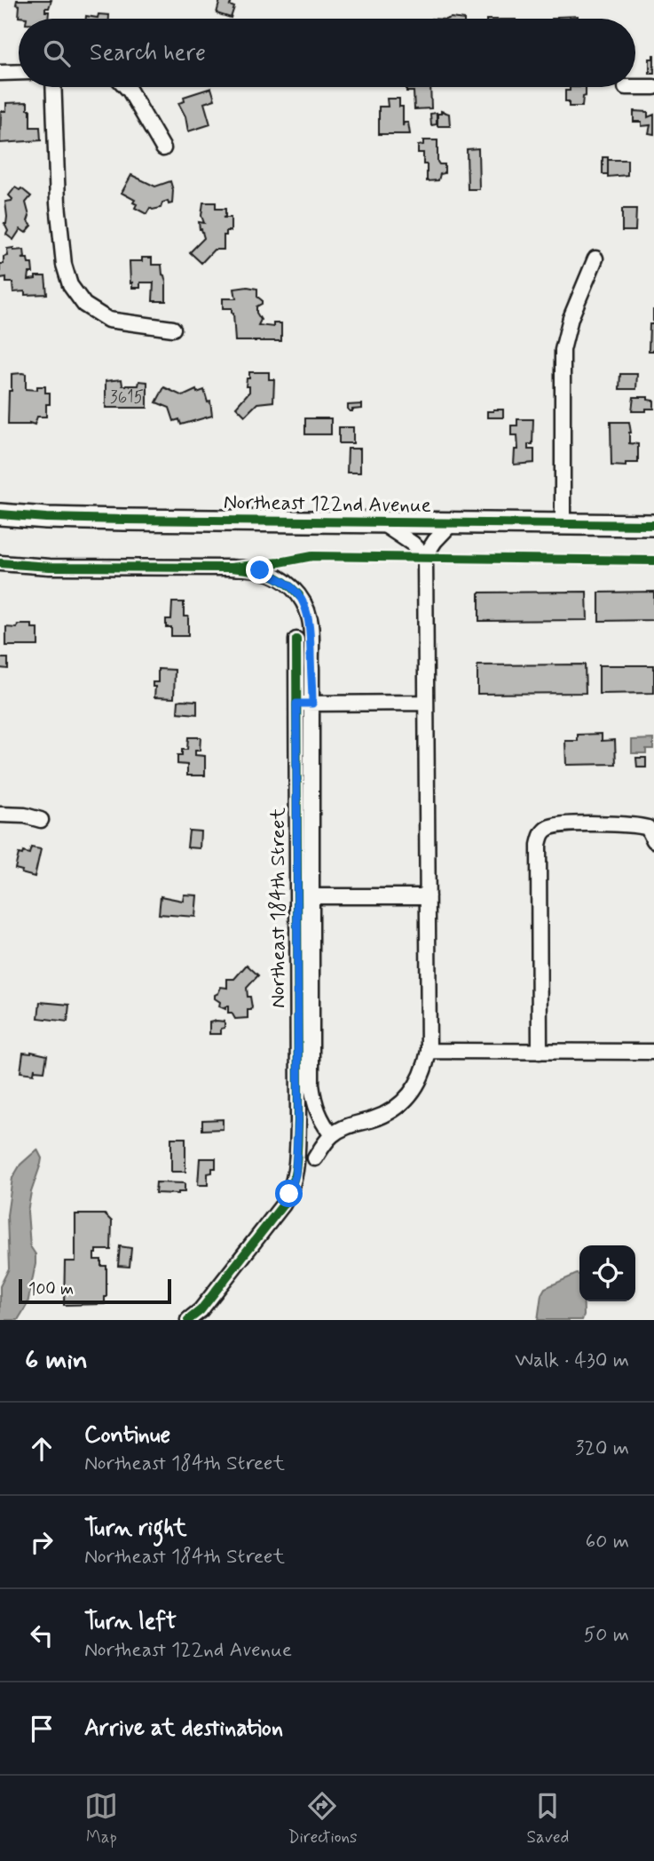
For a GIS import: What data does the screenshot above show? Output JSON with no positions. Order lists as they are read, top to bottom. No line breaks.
{"streets":{"highway":["Northeast 122nd Avenue"],"street":["Northeast 184th Street"]},"house_numbers":["3615"],"scale_bar":"100 m","page":{"search":"Search here","scale":"100 m","heading":["6 min","Walk · 430 m"],"list":[["Continue","Northeast 184th Street","320 m"],["Turn right","Northeast 184th Street","60 m"],["Turn left","Northeast 122nd Avenue","50 m"],"Arrive at destination"],"nav":["Map","Directions","Saved"]}}
